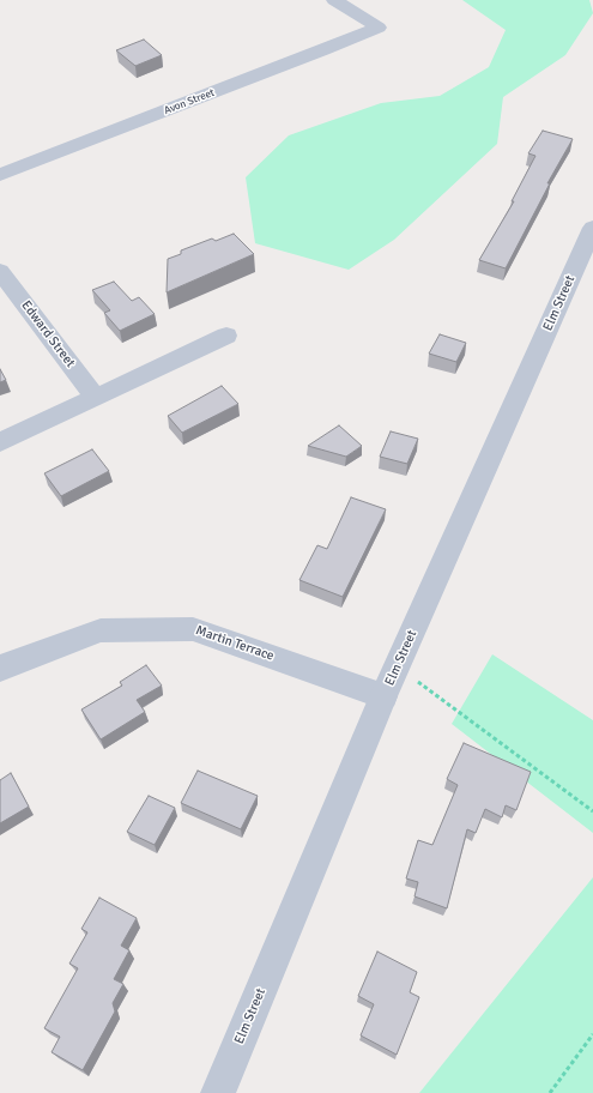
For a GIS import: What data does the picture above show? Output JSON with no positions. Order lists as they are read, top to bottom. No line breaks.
{"streets":{"street":["Avon Street","Elm Street","Edward Street","Martin Terrace"]},"crossings":[["Elm Street","Martin Terrace"]]}
